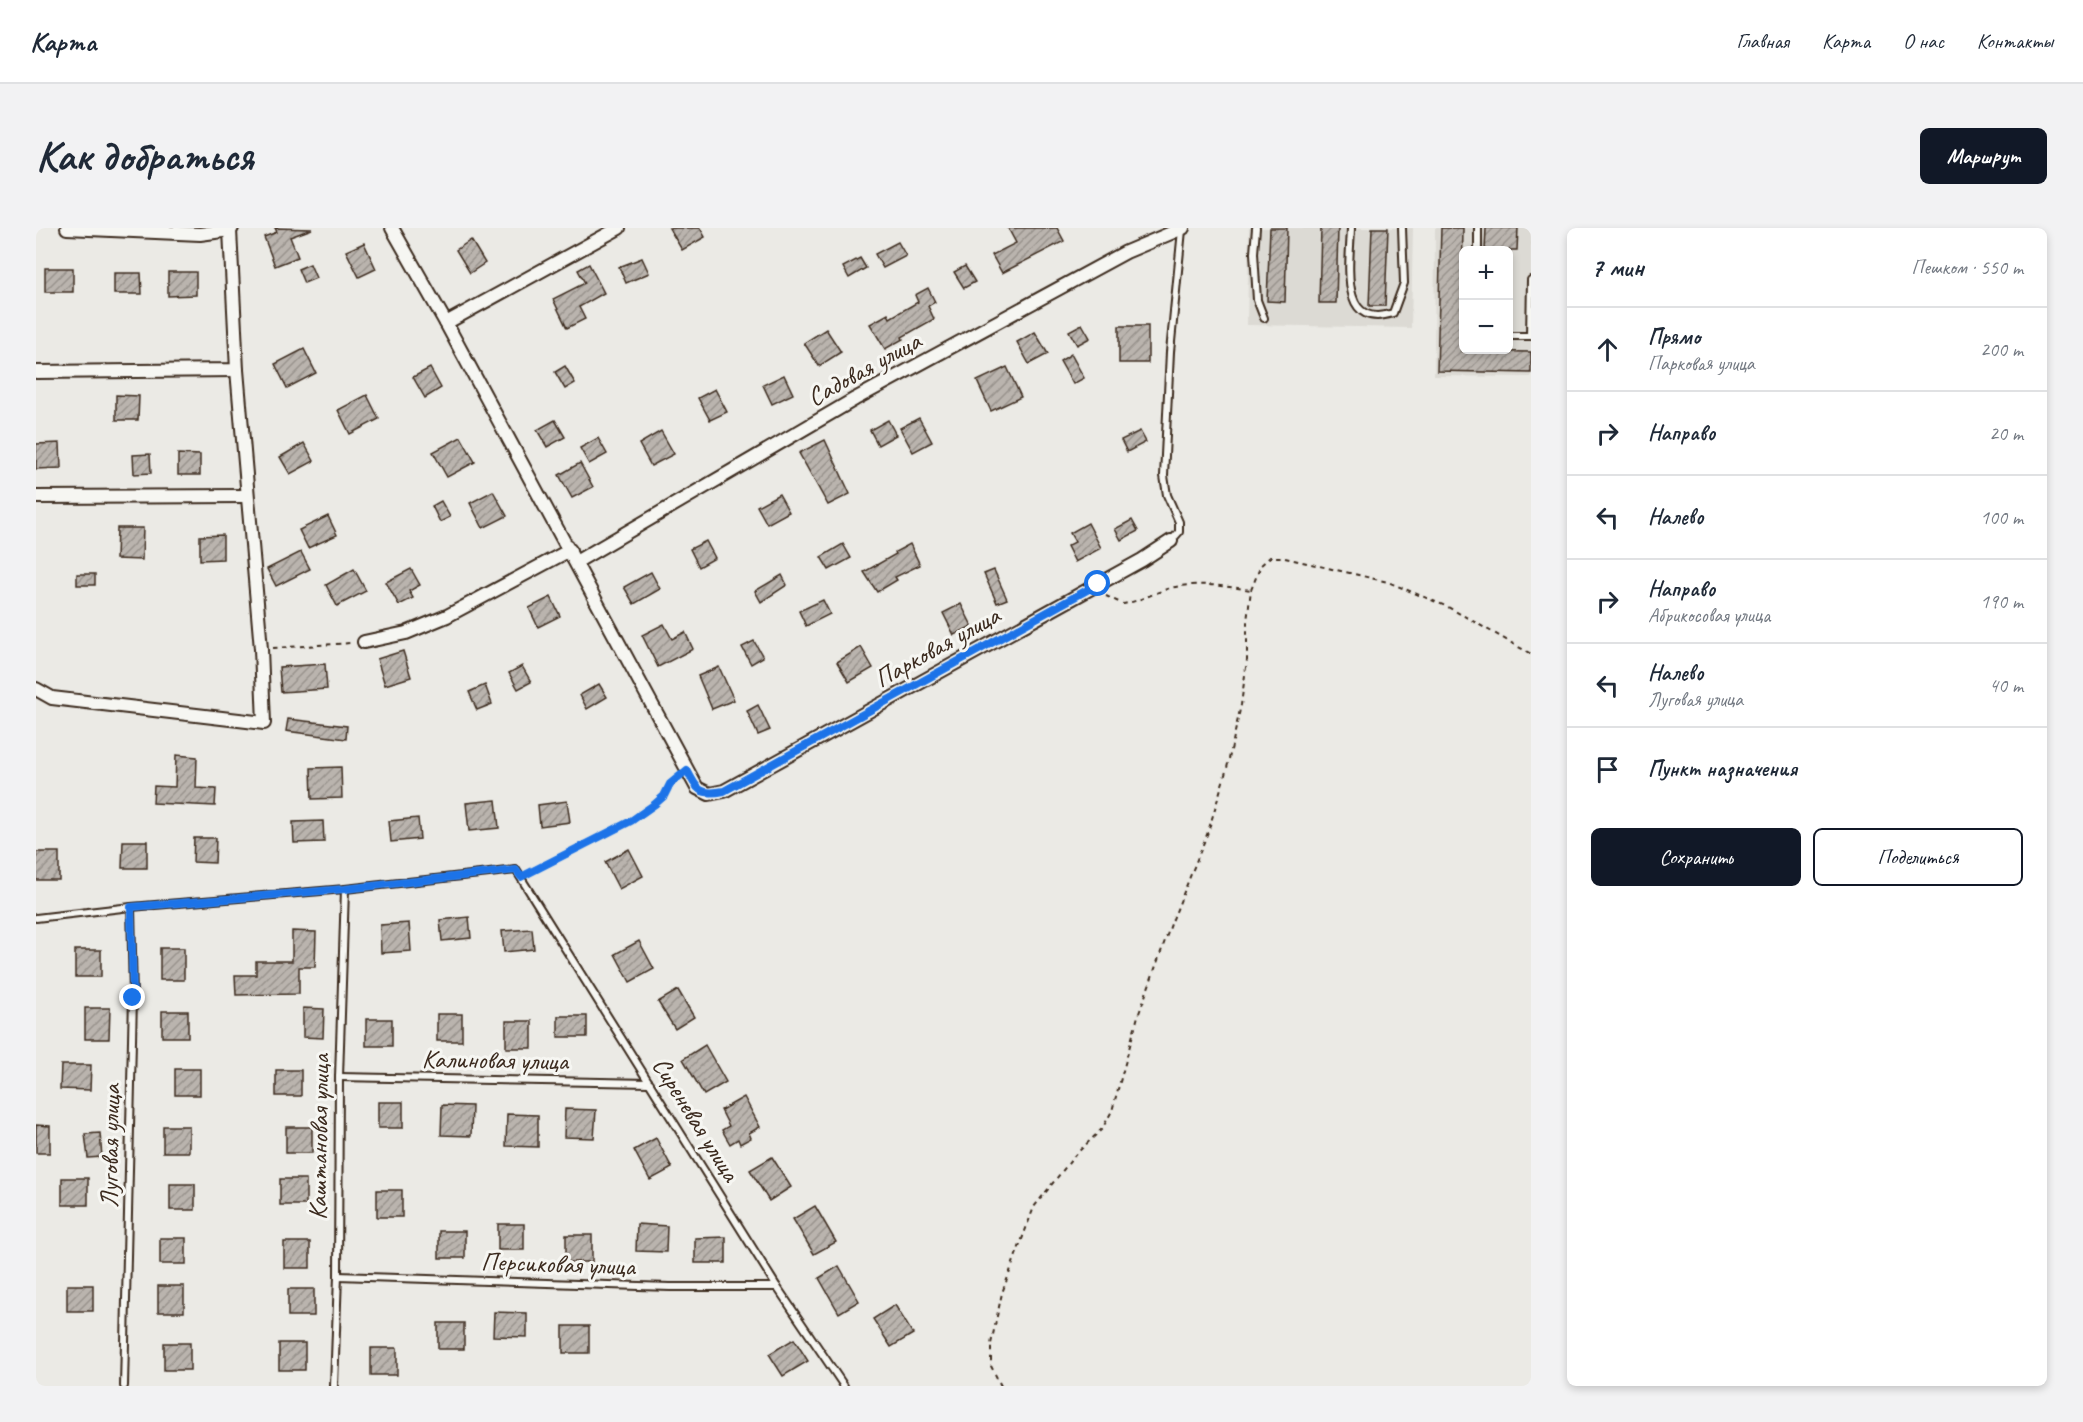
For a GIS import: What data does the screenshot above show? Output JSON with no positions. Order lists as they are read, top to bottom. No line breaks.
{"streets":{"street":["Садовая улица","Парковая улица"],"lane":["Калиновая улица","Сиреневая улица","Каштановая улица","Луговая улица","Персиковая улица"]},"crossings":[["Калиновая улица","Сиреневая улица"],["Калиновая улица","Каштановая улица"],["Сиреневая улица","Каштановая улица"],["Сиреневая улица","Персиковая улица"],["Каштановая улица","Персиковая улица"]],"page":{"header":"Карта","nav":["Главная","Карта","О нас","Контакты"],"buttons":["Маршрут",["Сохранить","Поделиться"]],"title":"Как добраться","heading":["7 мин","Пешком · 550 m"],"map_buttons":["+","−"],"list":[["Прямо","Парковая улица","200 m"],["Направо","20 m"],["Налево","100 m"],["Направо","Абрикосовая улица","190 m"],["Налево","Луговая улица","40 m"],"Пункт назначения"]}}
